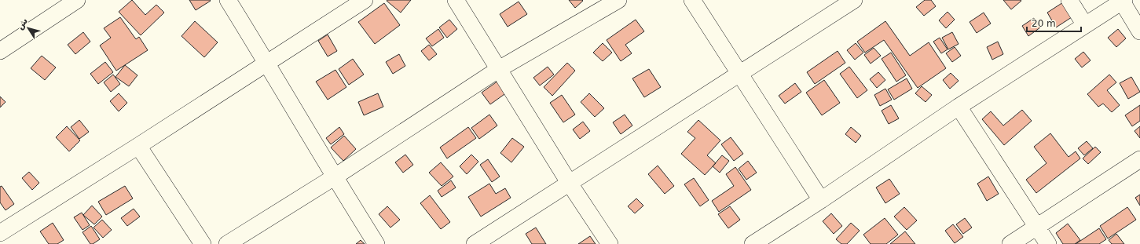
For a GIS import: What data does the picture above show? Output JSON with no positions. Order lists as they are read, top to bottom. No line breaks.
{"scale_bar":"20 m","north":"top left"}
